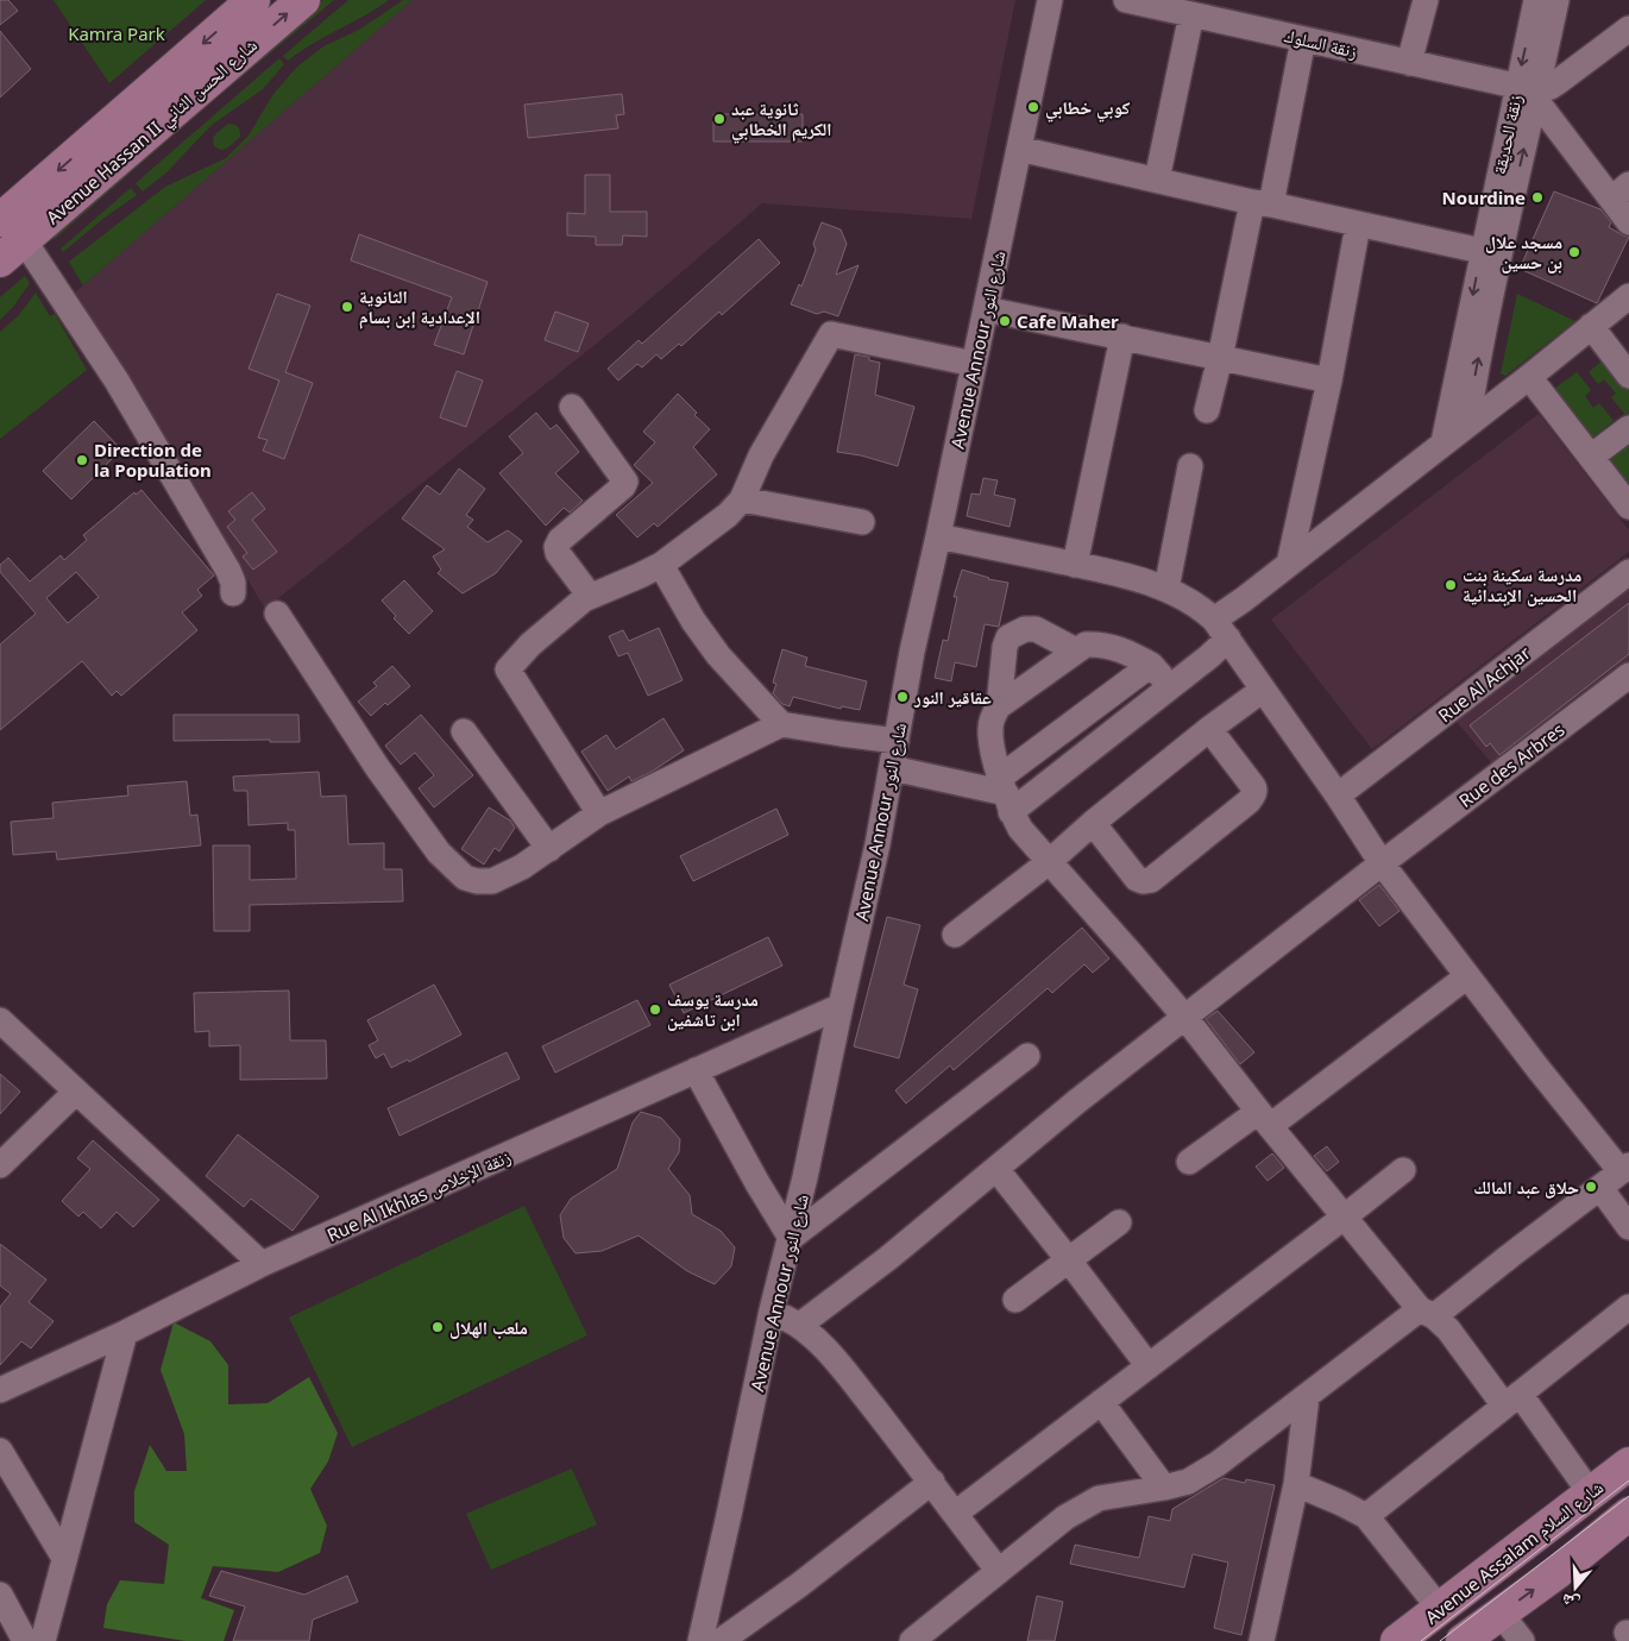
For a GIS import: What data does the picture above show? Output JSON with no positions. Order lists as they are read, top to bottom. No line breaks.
{"streets":{"main road":["Avenue Hassan II شارع الحسن الثاني","Avenue Assalam شارع السلام"],"street":["زنقة السلوك","زنقة الحديقة","Avenue Annour شارع النور","Rue Al Achjar","Rue des Arbres","Rue Al Ikhlas زنقة الإخلاص"]},"crossings":[["زنقة السلوك","زنقة الحديقة"],["Avenue Annour شارع النور","Rue Al Ikhlas زنقة الإخلاص"]],"parks":["Kamra Park"],"places":["كوبي خطابي","ثانوية عبد الكريم الخطابي","Nourdine","مسجد علال بن حسين","الثانوية الإعدادية إبن بسام","Cafe Maher","Direction de la Population","مدرسة سكينة بنت الحسين الإبتدائية","عقاقير النور","مدرسة يوسف ابن تاشفين","حلاق عبد المالك","ملعب الهلال"],"north":"bottom"}
